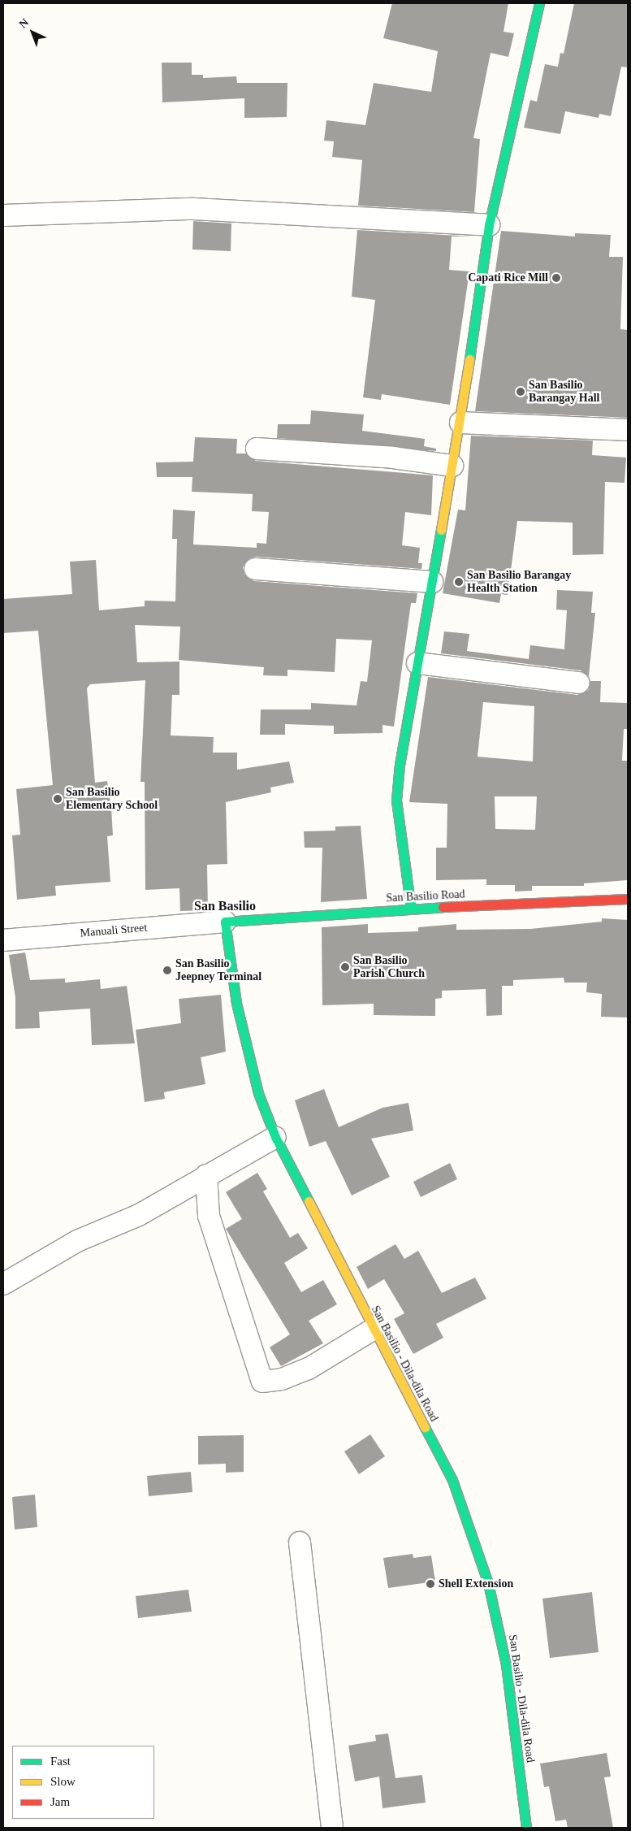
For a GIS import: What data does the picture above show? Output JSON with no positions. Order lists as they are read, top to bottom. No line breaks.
{"streets":{"street":["San Basilio Road","Manuali Street","San Basilio - Dila-dila Road"]},"crossings":[["San Basilio Road","Manuali Street"],["San Basilio Road","San Basilio - Dila-dila Road"],["Manuali Street","San Basilio - Dila-dila Road"]],"districts":["San Basilio"],"places":["Capati Rice Mill","San Basilio Barangay Hall","San Basilio Barangay Health Station","San Basilio Elementary School","San Basilio Parish Church","San Basilio Jeepney Terminal","Shell Extension"],"legend":["Fast","Slow","Jam"],"north":"top left"}
